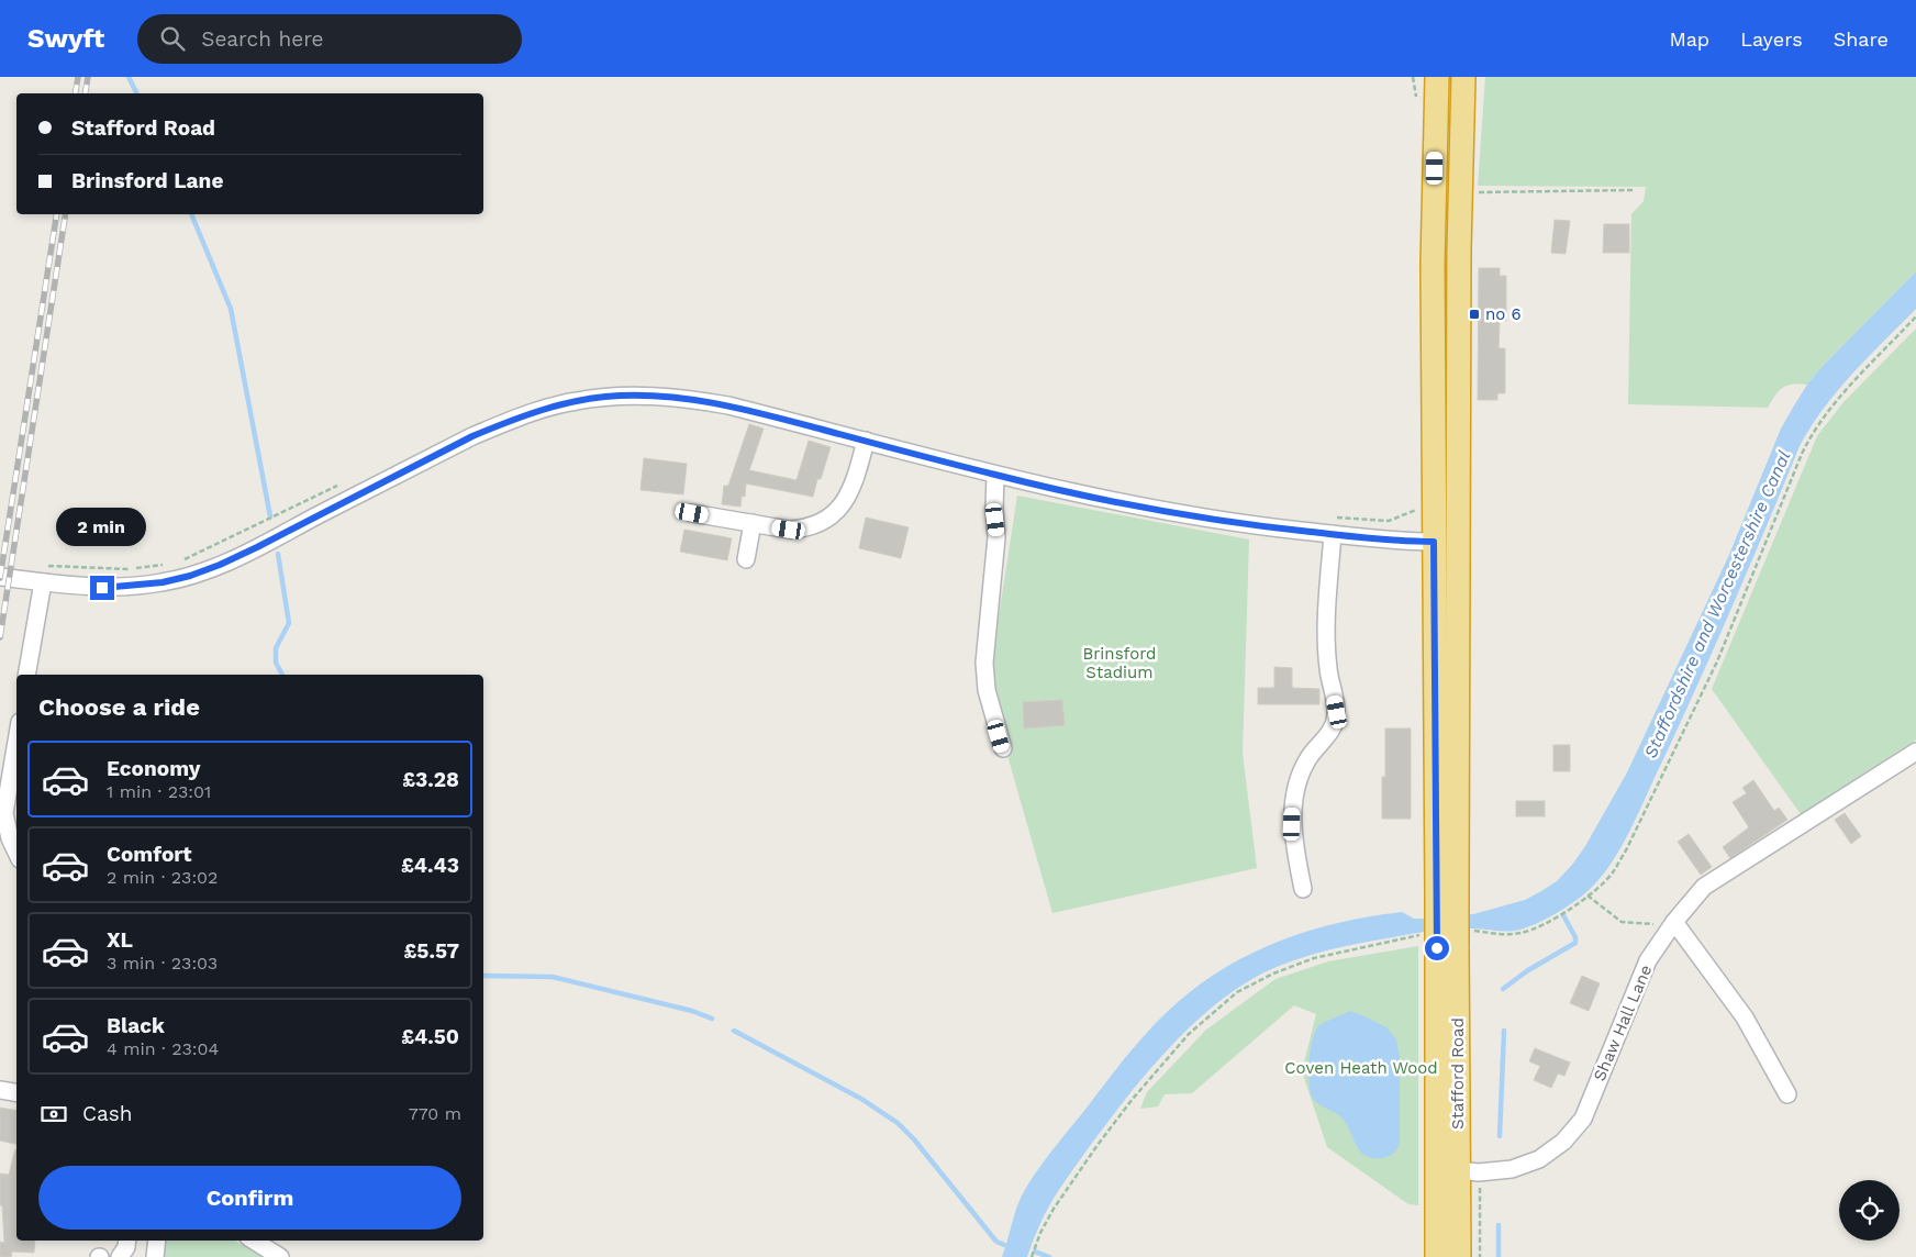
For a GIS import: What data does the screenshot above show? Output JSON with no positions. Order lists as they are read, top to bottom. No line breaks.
{"streets":{"highway":["Stafford Road"],"street":["Shaw Hall Lane"]},"crossings":[["Shaw Hall Lane","Stafford Road"]],"water":["Staffordshire and Worcestershire Canal"],"parks":["Brinsford Stadium","Coven Heath Wood"],"places":{"transit":["no 6"]},"page":{"header":"Swyft","search":"Search here","nav":["Map","Layers","Share"],"banner":["Stafford Road","Brinsford Lane"],"bubble":"2 min","heading":"Choose a ride","list":[{"name":"Economy","note":"1 min · 23:01","value":"£3.28"},{"name":"Comfort","note":"2 min · 23:02","value":"£4.43"},{"name":"XL","note":"3 min · 23:03","value":"£5.57"},{"name":"Black","note":"4 min · 23:04","value":"£4.50"}],"pay":["Cash","770 m"],"buttons":"Confirm"}}
